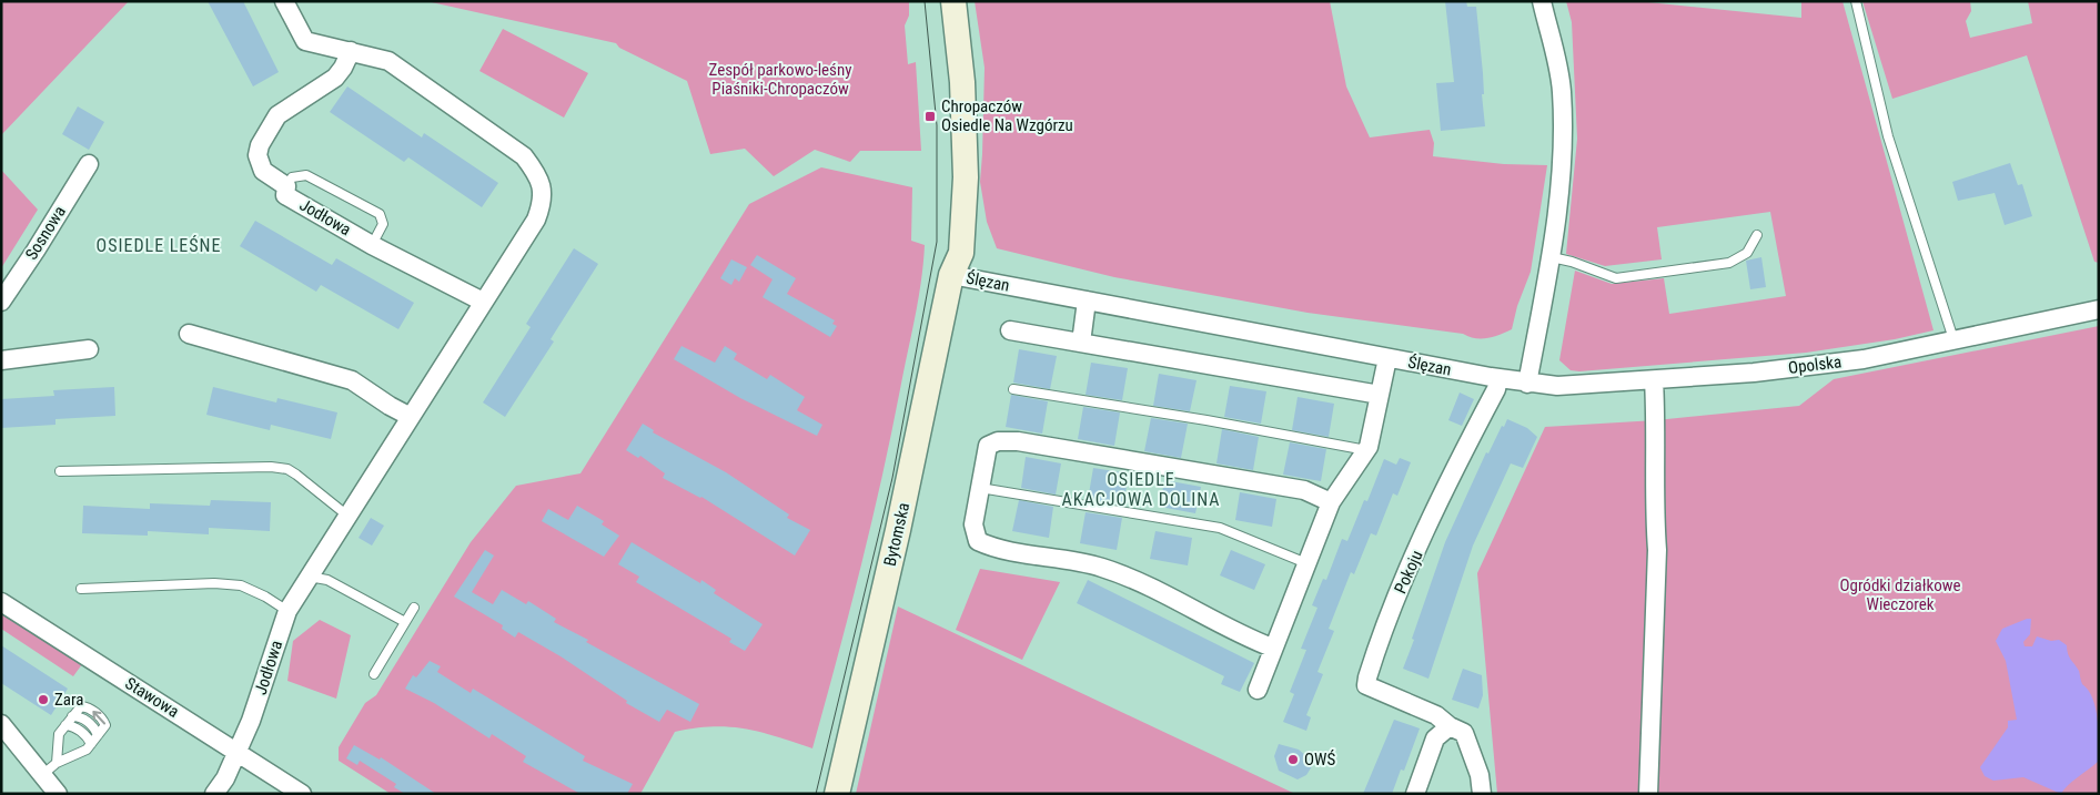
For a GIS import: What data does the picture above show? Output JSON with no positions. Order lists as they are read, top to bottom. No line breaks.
{"streets":{"main road":["Bytomska"],"street":["Jodłowa","Sosnowa","Ślęzan","Opolska","Pokoju","Stawowa"]},"crossings":[["Jodłowa","Stawowa"],["Ślęzan","Opolska"],["Ślęzan","Bytomska"],["Ślęzan","Pokoju"]],"districts":["OSIEDLE LEŚNE","OSIEDLE AKACJOWA DOLINA"],"parks":["Zespół parkowo-leśny Piaśniki-Chropaczów","Ogródki działkowe Wieczorek"],"places":{"transit":["Chropaczów Osiedle Na Wzgórzu"],"other":["Zara","OWŚ"]}}
